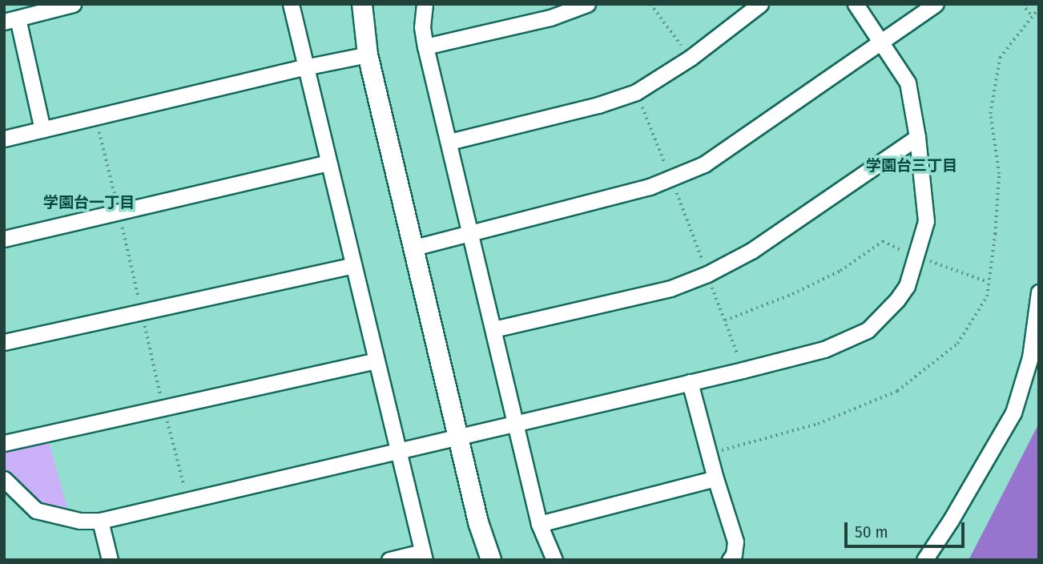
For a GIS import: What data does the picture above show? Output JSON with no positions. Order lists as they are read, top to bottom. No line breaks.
{"districts":["学園台三丁目","学園台一丁目"],"scale_bar":"50 m"}
